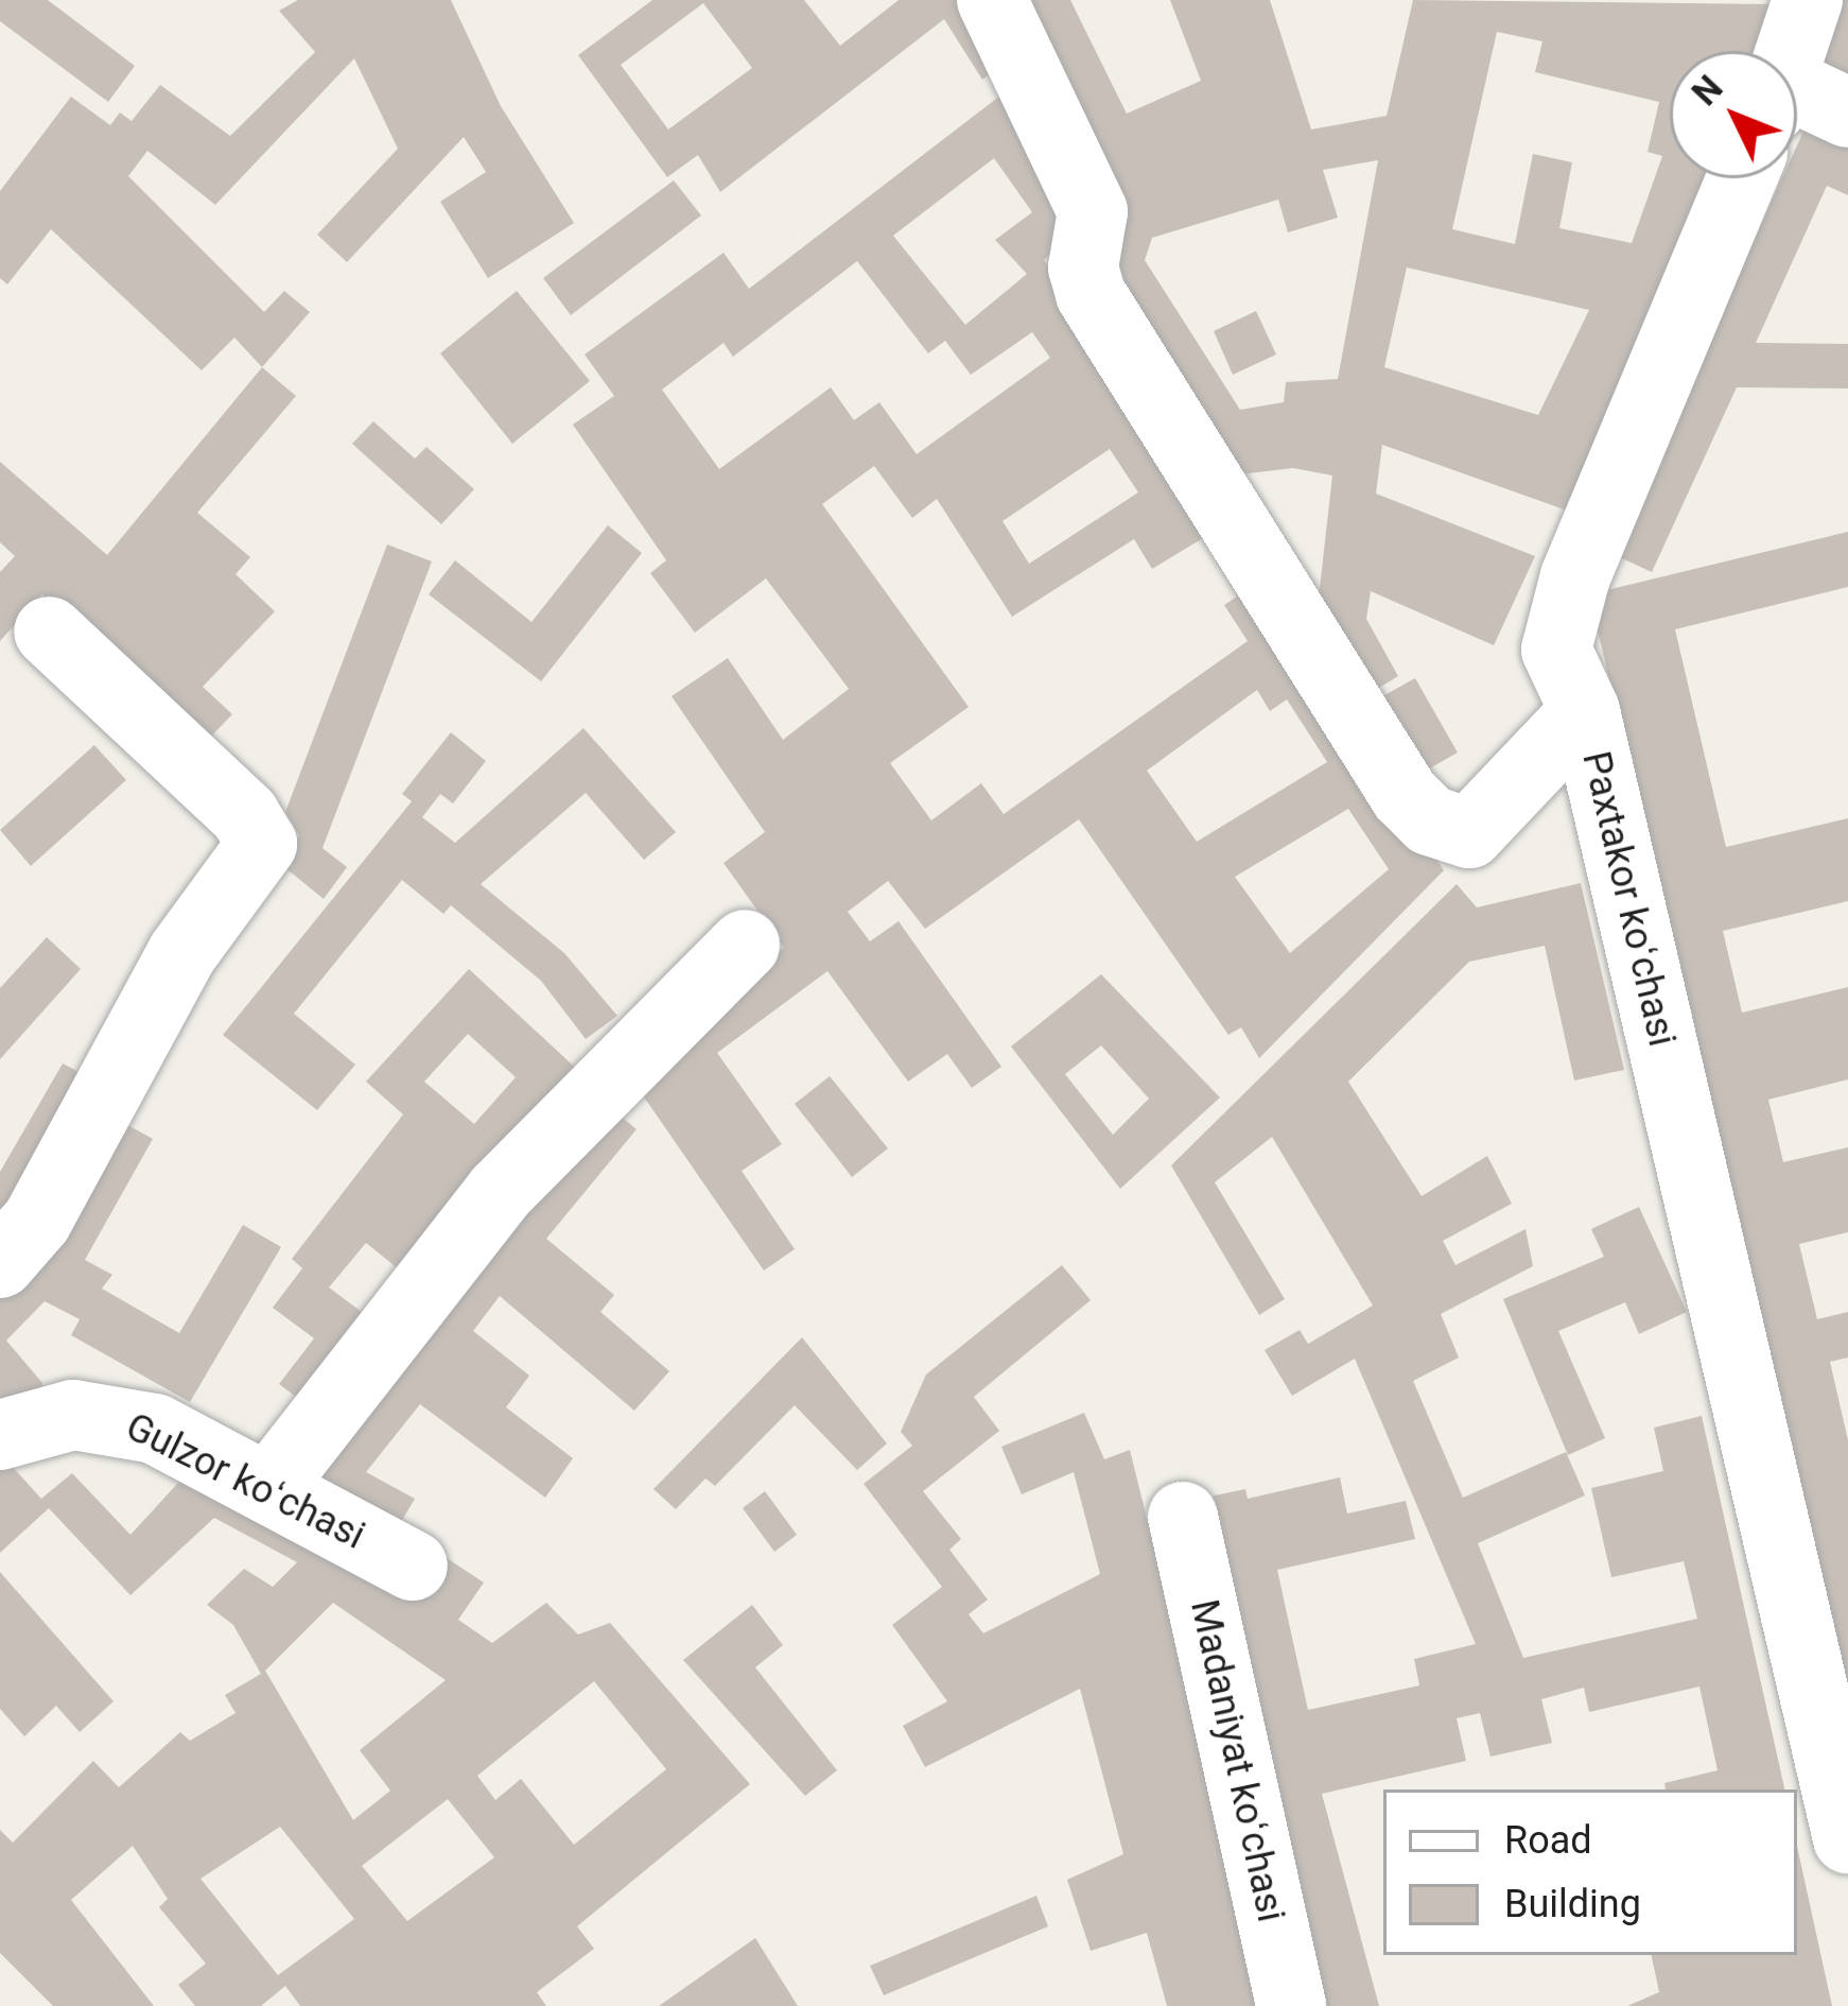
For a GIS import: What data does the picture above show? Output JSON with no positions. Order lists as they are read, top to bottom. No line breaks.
{"streets":{"street":["Paxtakor koʻchasi","Gulzor koʻchasi","Madaniyat koʻchasi"]},"legend":["Road","Building"],"north":"top left"}
